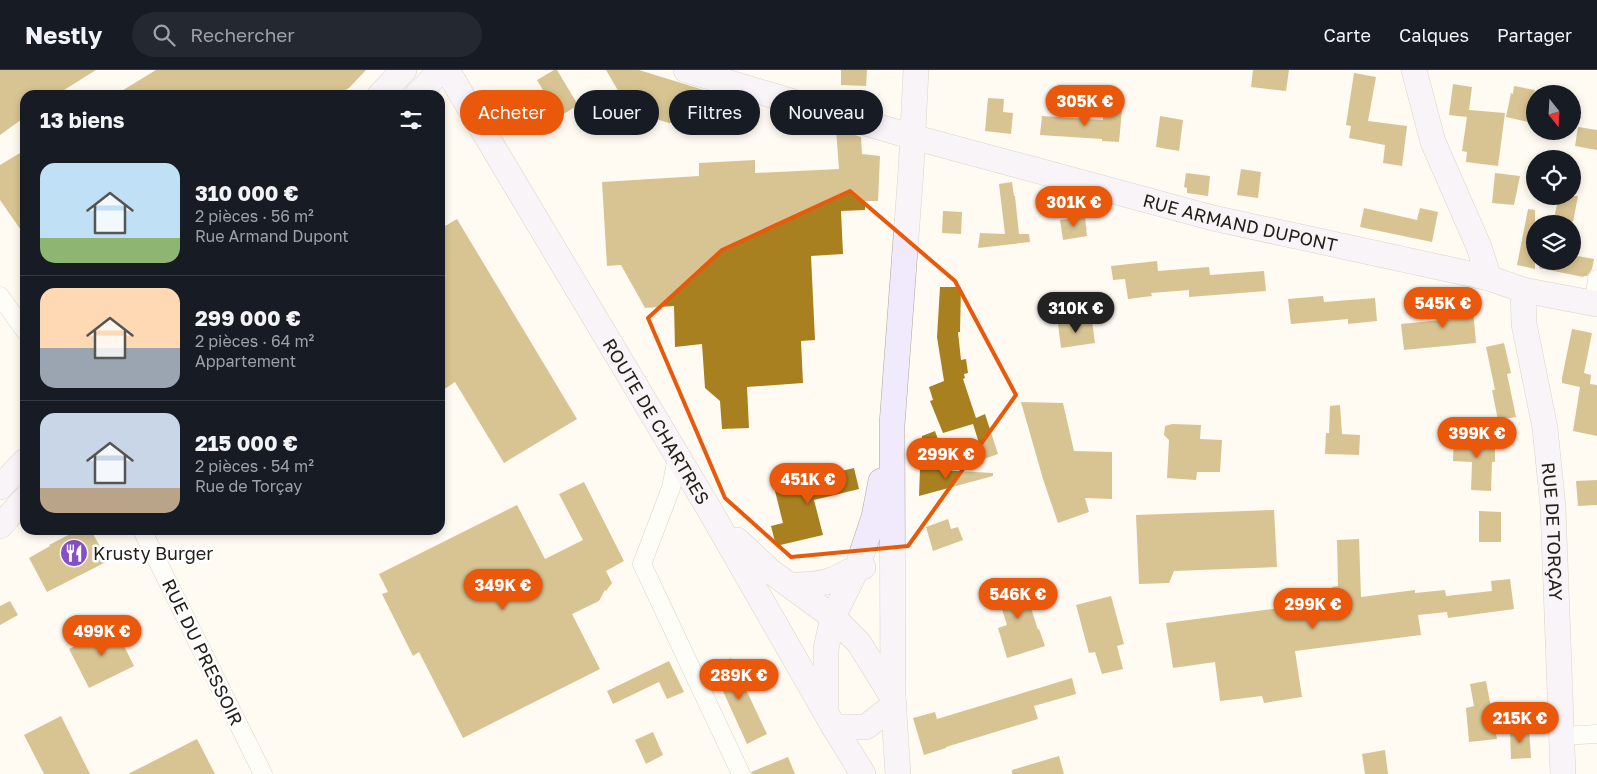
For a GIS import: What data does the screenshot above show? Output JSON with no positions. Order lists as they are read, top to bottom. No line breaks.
{"streets":{"main road":["RUE ARMAND DUPONT","ROUTE DE CHARTRES","RUE DE TORÇAY"],"street":["RUE DU PRESSOIR"]},"crossings":[["RUE ARMAND DUPONT","RUE DE TORÇAY"]],"places":{"restaurant":["Krusty Burger"]},"north":"bottom","page":{"header":"Nestly","search":"Rechercher","nav":["Carte","Calques","Partager"],"price":["305K €","301K €","545K €","310K €","399K €","299K €","451K €","349K €","546K €","299K €","499K €","289K €","215K €"],"chip":["Acheter","Louer","Filtres","Nouveau"],"heading":"13 biens","list":[{"name":"310 000 €","note":"2 pièces · 56 m² · Rue Armand Dupont"},{"name":"299 000 €","note":"2 pièces · 64 m² · Appartement"},{"name":"215 000 €","note":"2 pièces · 54 m² · Rue de Torçay"}]}}
